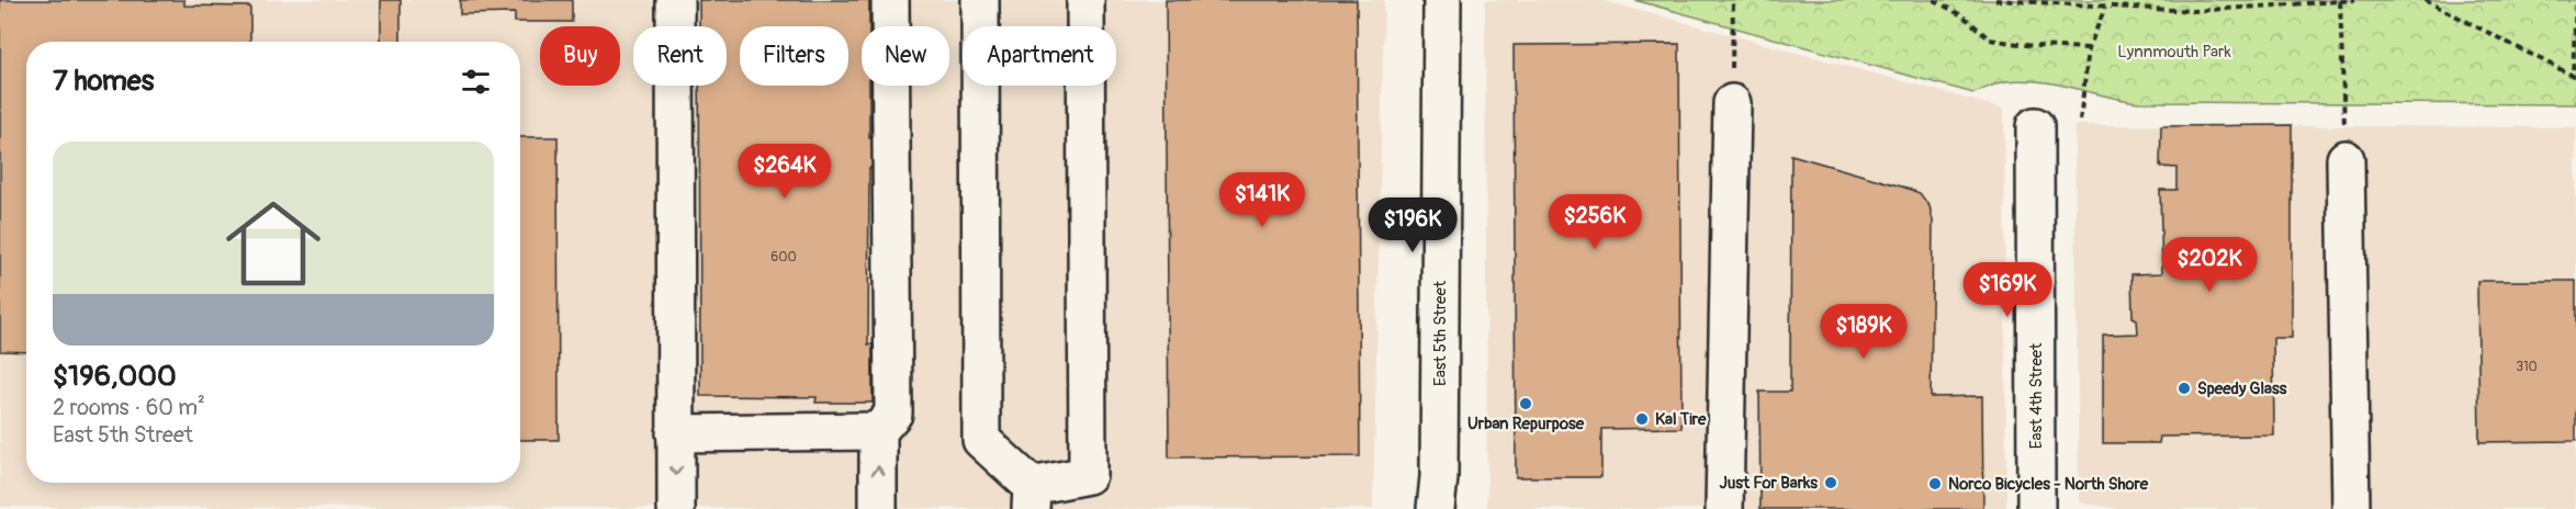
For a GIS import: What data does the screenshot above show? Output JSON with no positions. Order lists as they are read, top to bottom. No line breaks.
{"streets":{"street":["East 5th Street","East 4th Street"]},"parks":["Lynnmouth Park"],"places":["Speedy Glass","Urban Repurpose","Kal Tire","Just For Barks","Norco Bicycles - North Shore"],"house_numbers":["600","310"],"page":{"chip":["Buy","Rent","Filters","New","Apartment"],"heading":"7 homes","list":[{"name":"$196,000","note":"2 rooms · 60 m² · East 5th Street"}],"price":["$264K","$141K","$256K","$196K","$202K","$169K","$189K"]}}
